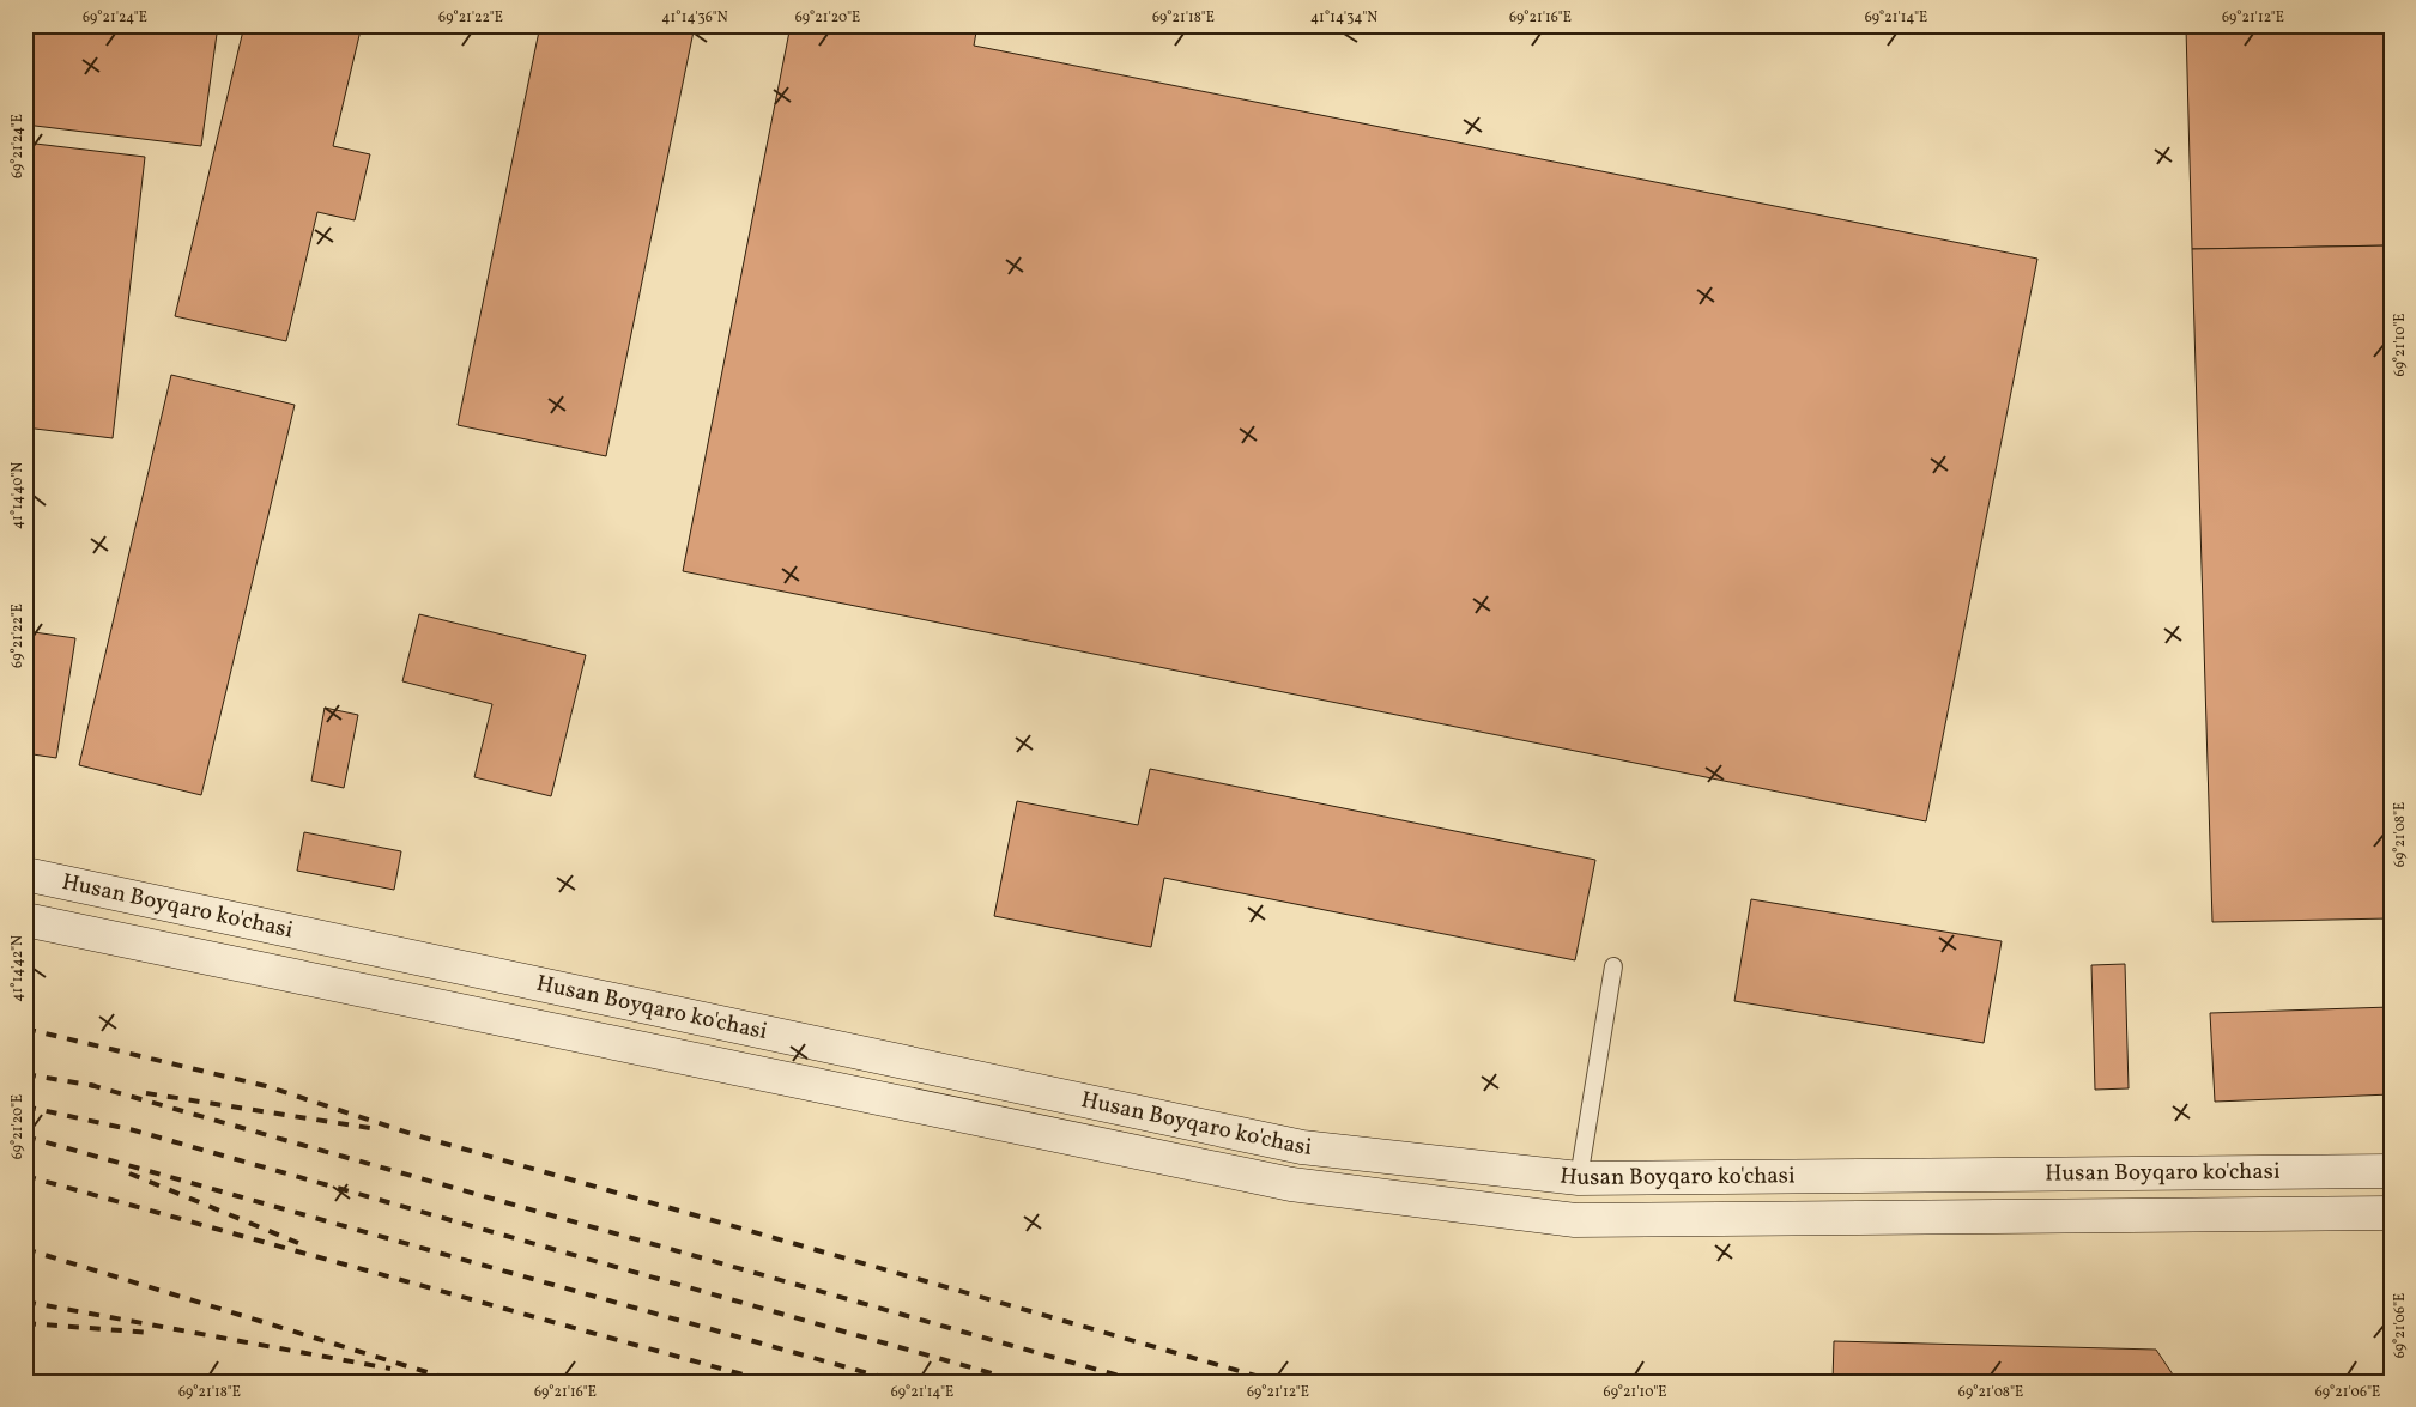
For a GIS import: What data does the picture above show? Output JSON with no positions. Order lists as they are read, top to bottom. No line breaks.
{"streets":{"main road":["Husan Boyqaro ko'chasi"]},"coordinates":["69°21'24\"E","69°21'22\"E","41°14'36\"N","69°21'20\"E","69°21'18\"E","41°14'34\"N","69°21'16\"E","69°21'14\"E","69°21'12\"E","69°21'10\"E","41°14'40\"N","69°21'08\"E","41°14'42\"N","69°21'06\"E"]}
